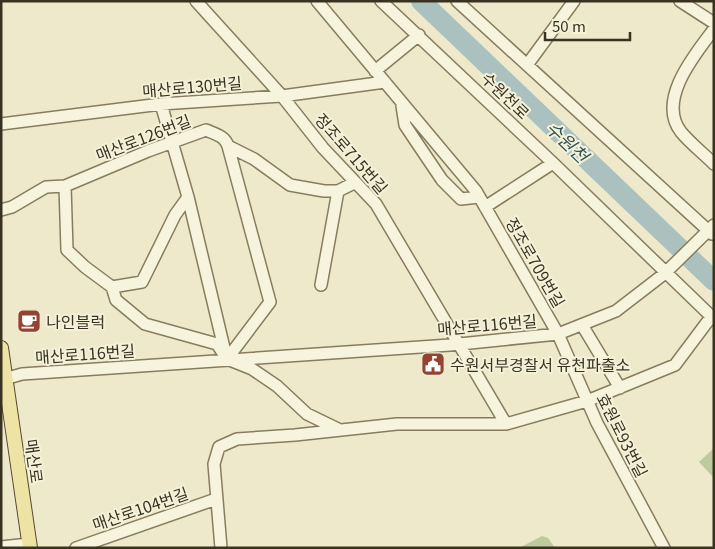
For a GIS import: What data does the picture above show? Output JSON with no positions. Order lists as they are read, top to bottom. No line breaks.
{"streets":{"main road":["매산로"],"street":["매산로130번길","수원천로","매산로126번길","정조로715번길","정조로709번길","매산로116번길","효원로93번길","매산로104번길"]},"crossings":[["매산로130번길","정조로715번길"],["매산로130번길","정조로709번길"],["수원천로","정조로709번길"],["수원천로","매산로116번길"],["정조로715번길","매산로116번길"],["정조로709번길","매산로116번길"],["정조로709번길","효원로93번길"],["매산로116번길","효원로93번길"],["매산로116번길","매산로"]],"water":["수원천"],"places":{"cafe":["나인블럭"],"public building":["수원서부경찰서 유천파출소"]},"scale_bar":"50 m"}
